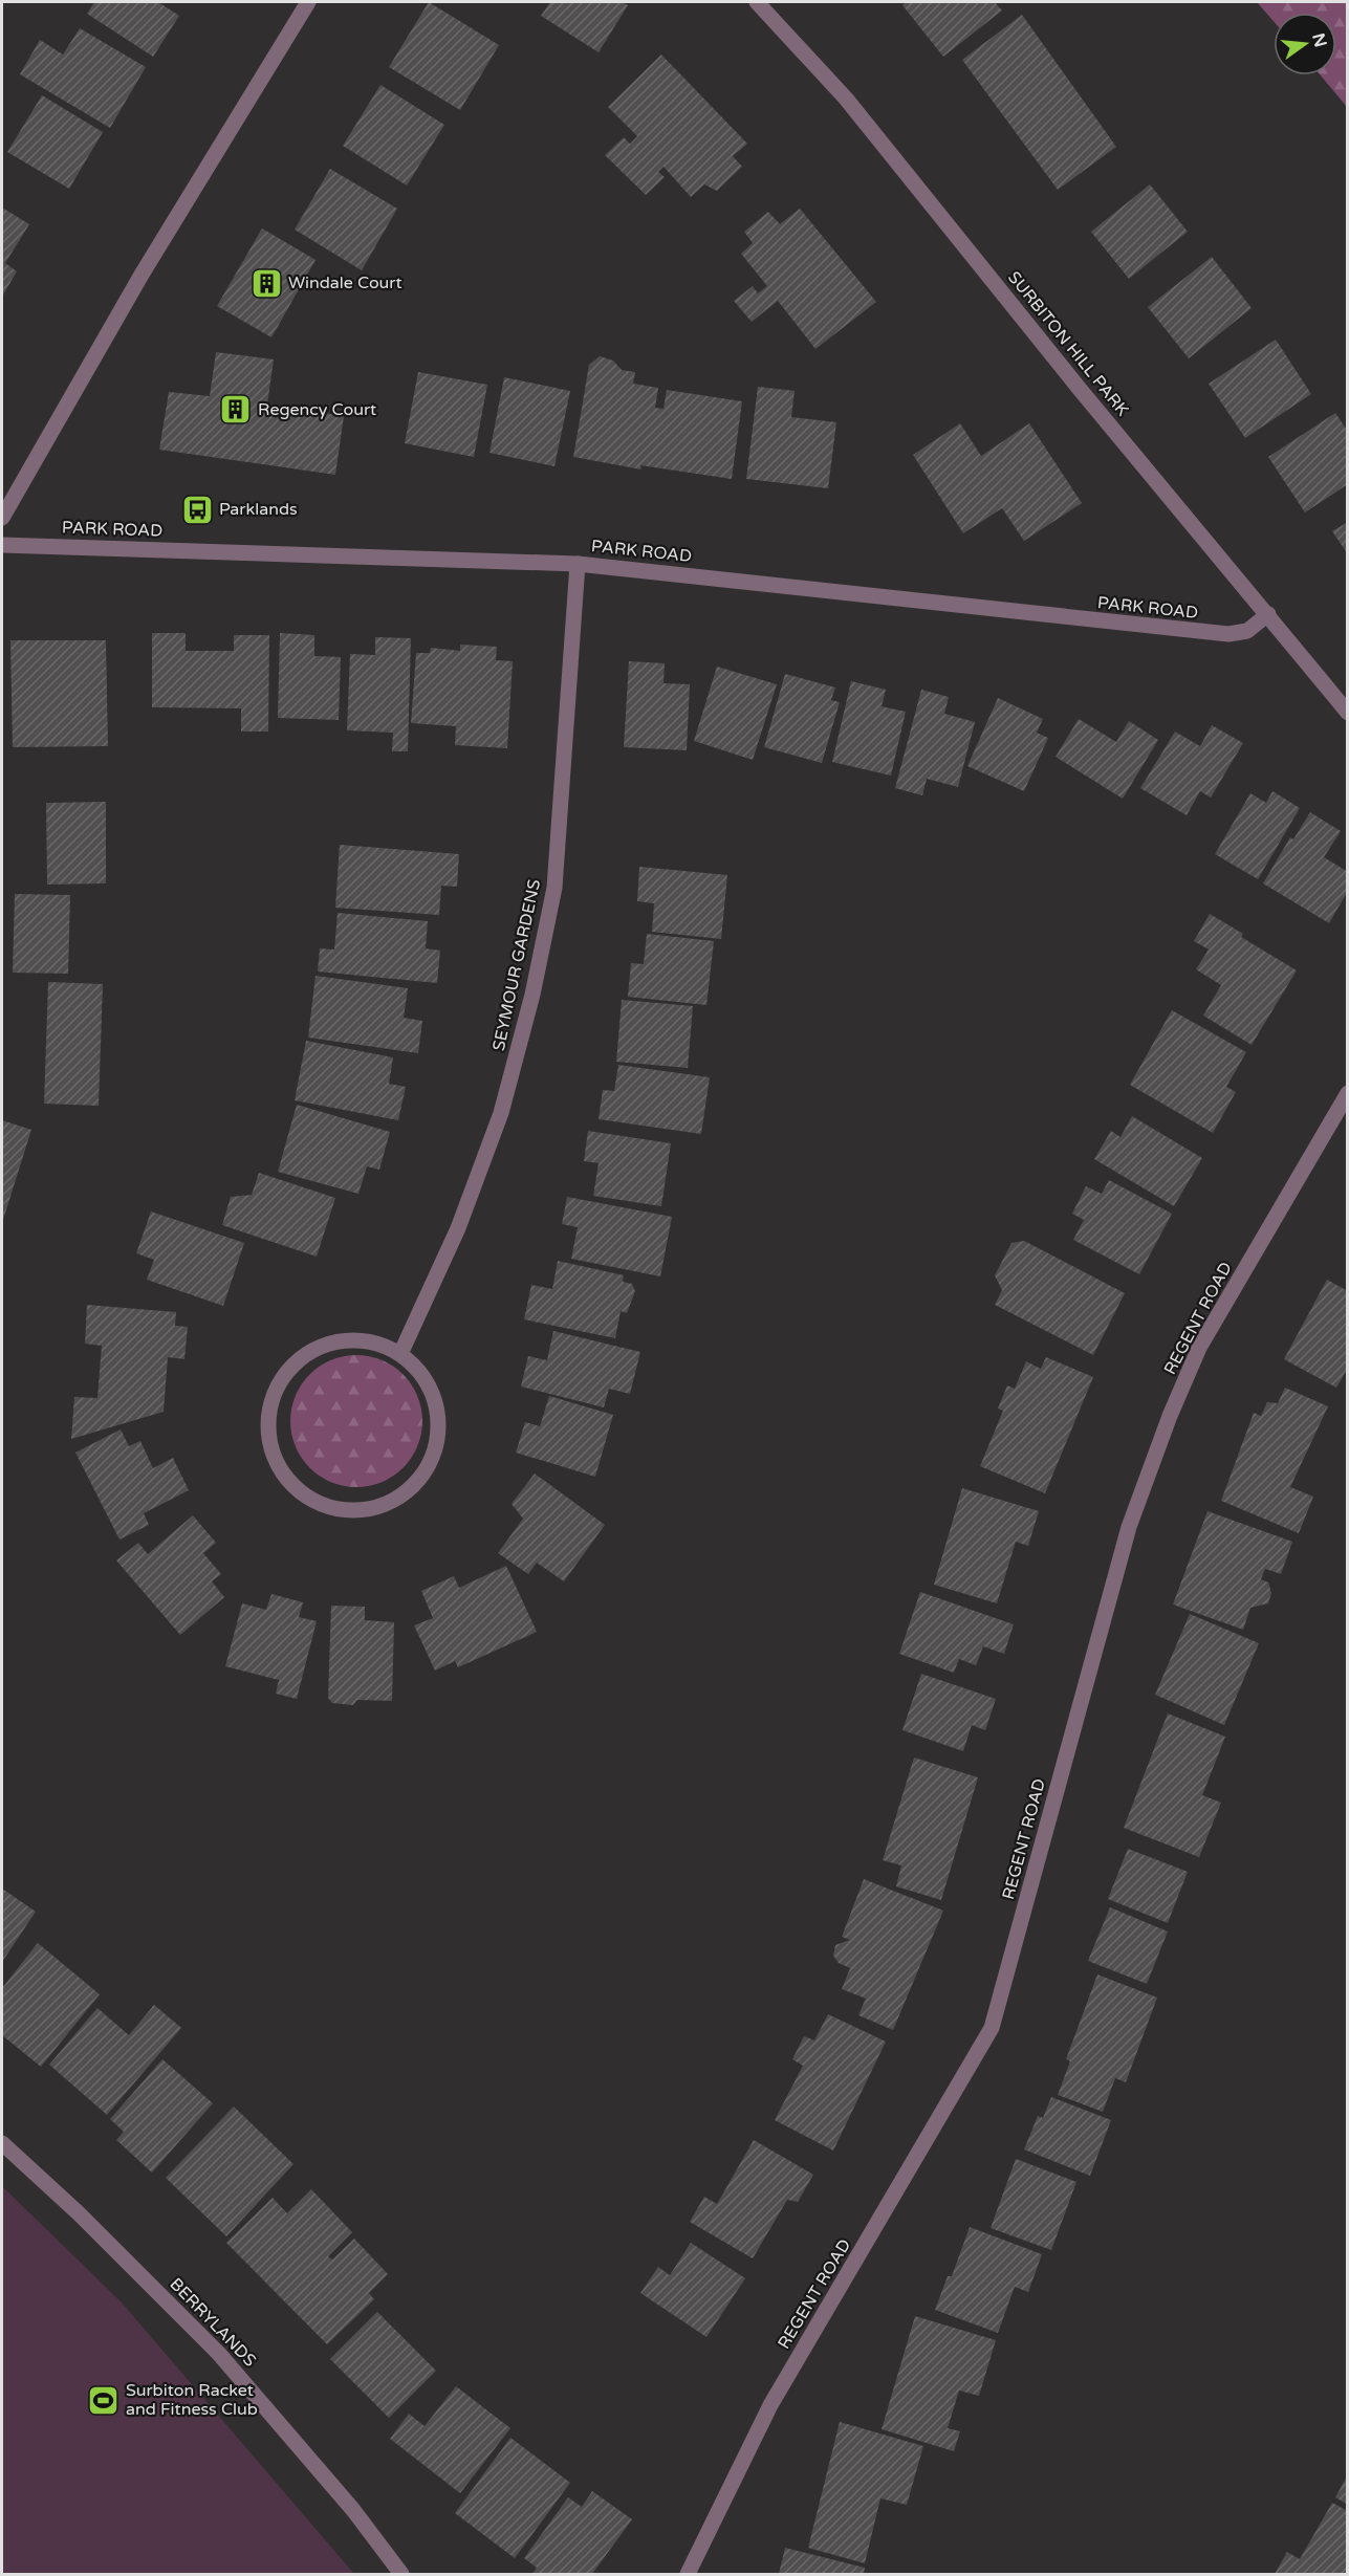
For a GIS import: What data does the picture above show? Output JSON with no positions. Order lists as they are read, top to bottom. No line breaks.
{"streets":{"street":["SURBITON HILL PARK","PARK ROAD","SEYMOUR GARDENS","REGENT ROAD","BERRYLANDS"]},"crossings":[["SURBITON HILL PARK","PARK ROAD"],["PARK ROAD","SEYMOUR GARDENS"]],"places":{"building":["Windale Court","Regency Court"],"bus stop":["Parklands"],"sports":["Surbiton Racket and Fitness Club"]},"north":"right"}
